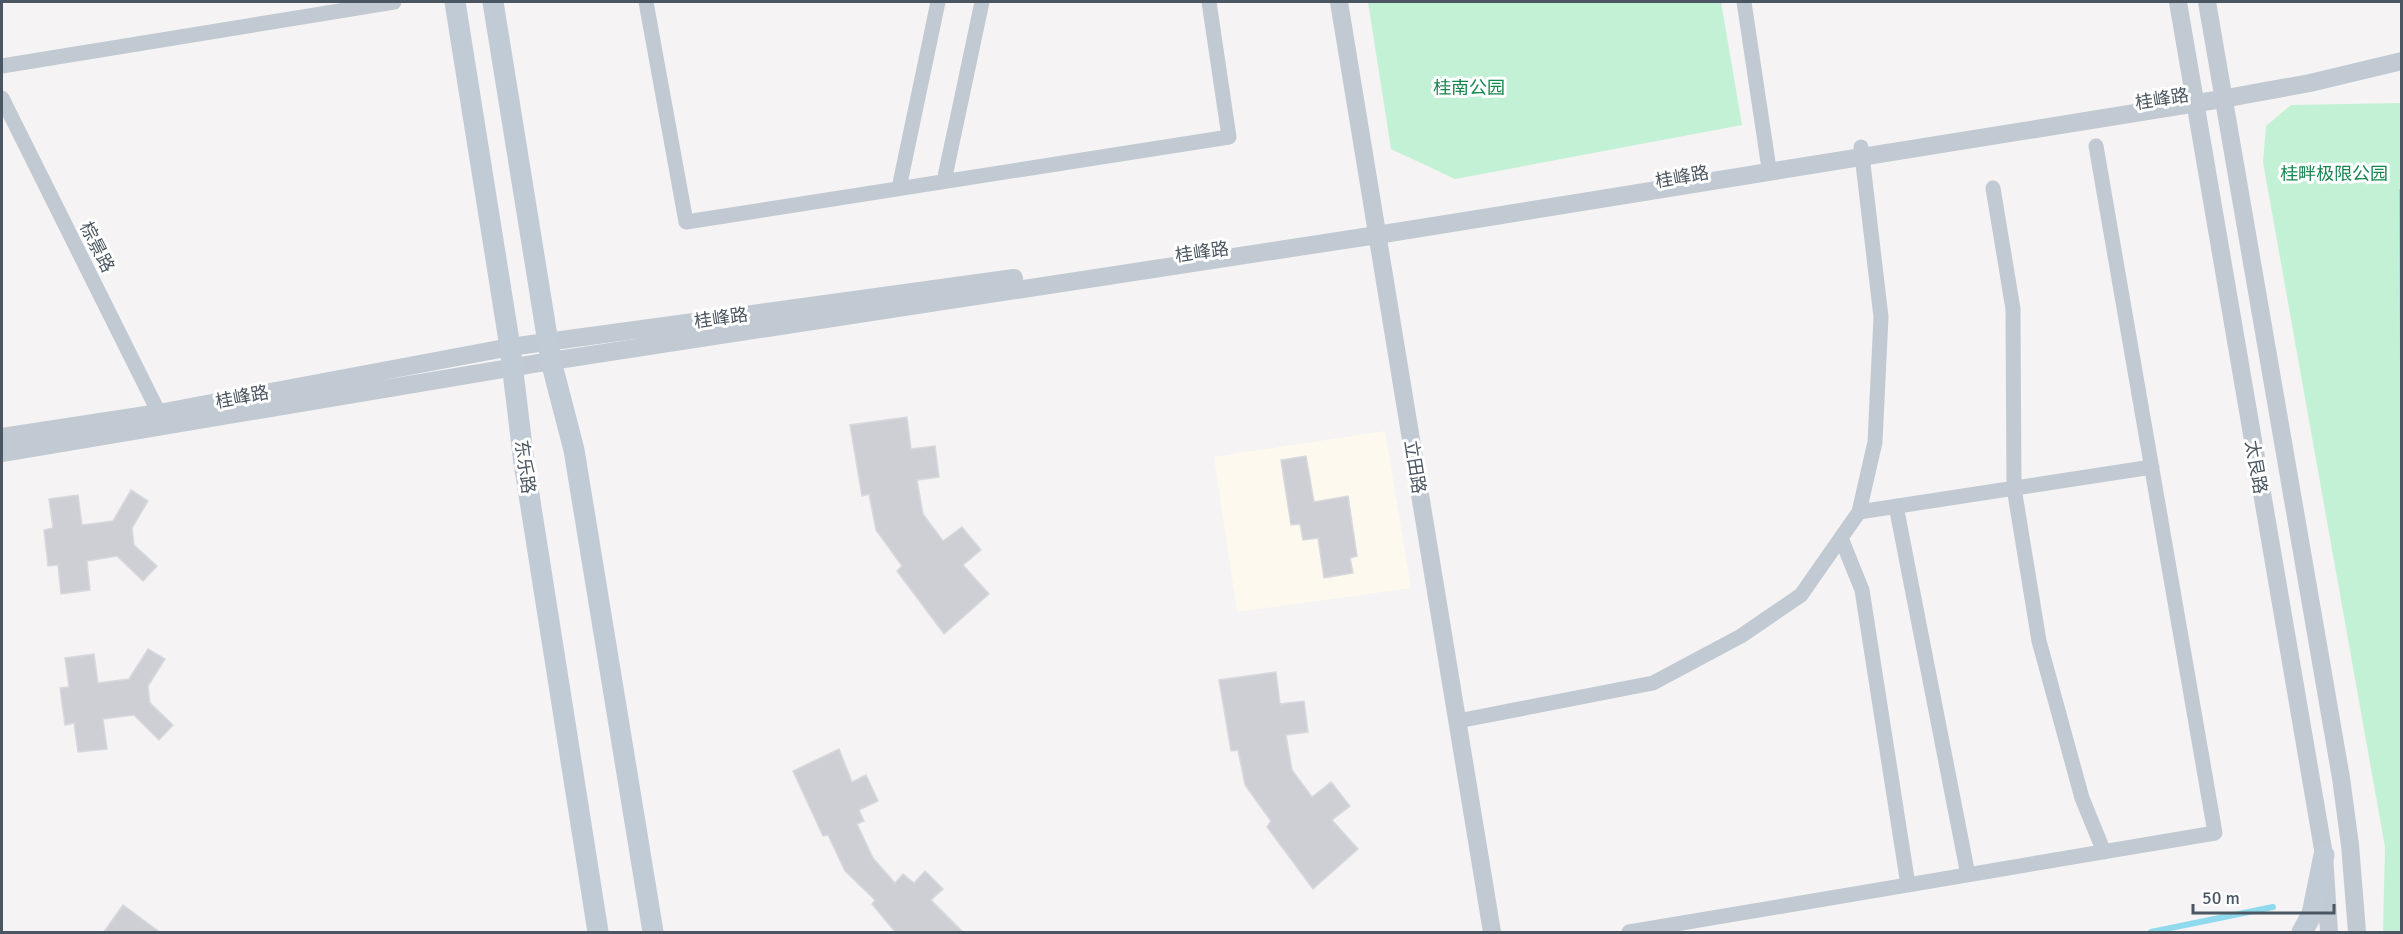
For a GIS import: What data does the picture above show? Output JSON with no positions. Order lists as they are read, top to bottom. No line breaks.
{"streets":{"main road":["东乐路"],"street":["桂峰路","棕景路","立田路","太艮路"]},"crossings":[["桂峰路","棕景路"],["桂峰路","东乐路"],["桂峰路","立田路"],["桂峰路","太艮路"]],"parks":["桂南公园","桂畔极限公园"],"scale_bar":"50 m"}
